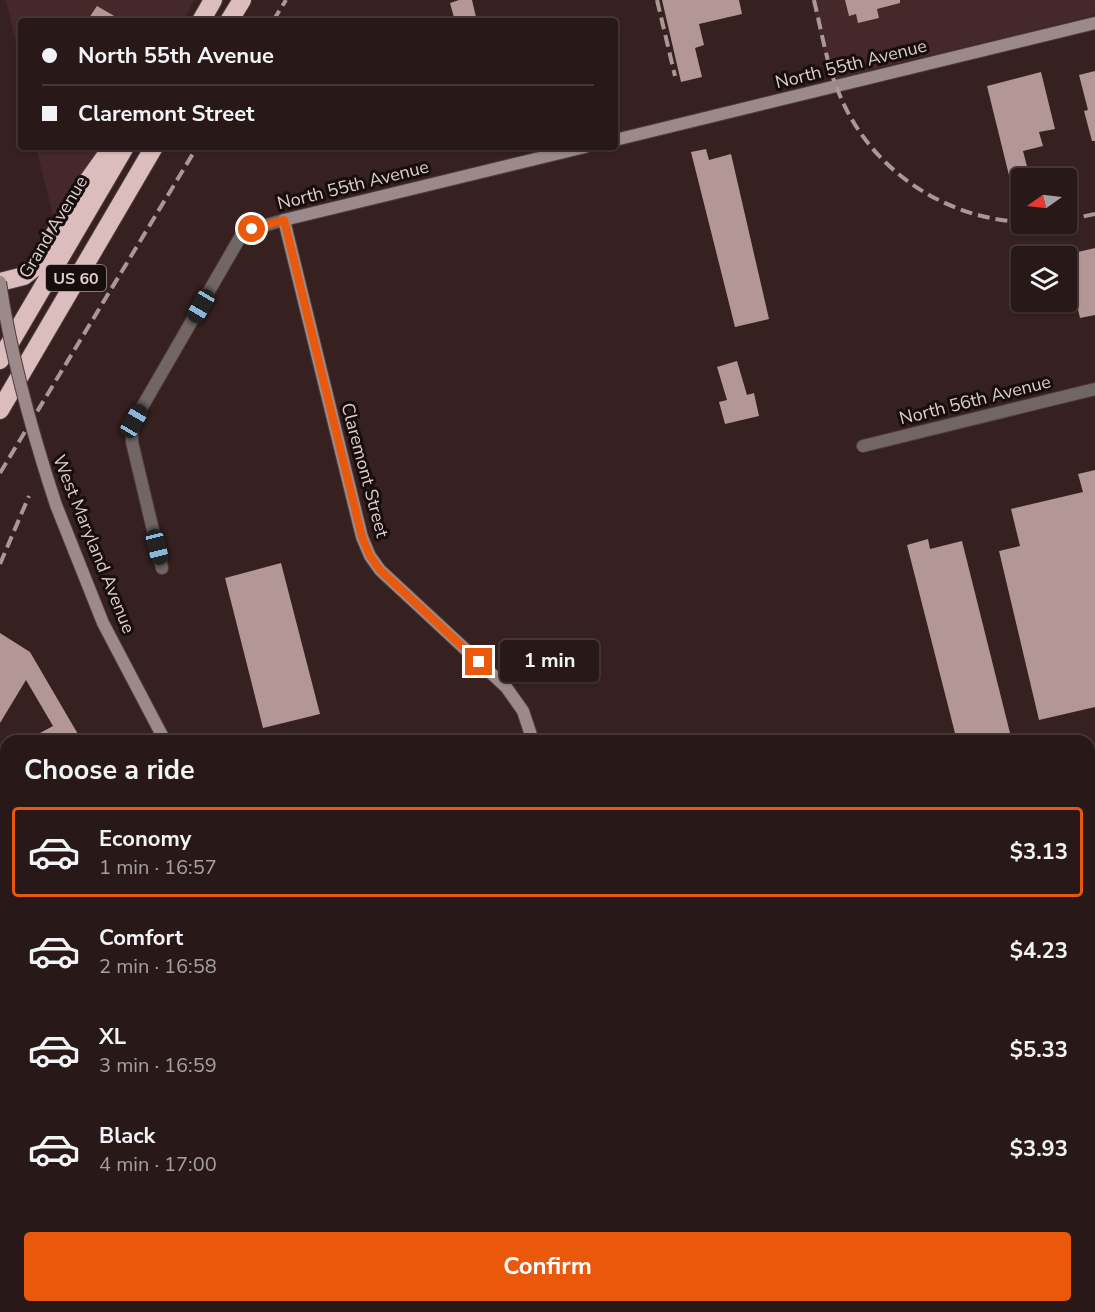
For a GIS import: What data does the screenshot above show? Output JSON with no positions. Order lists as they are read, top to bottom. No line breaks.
{"streets":{"highway":["Grand Avenue","US 60"],"street":["North 55th Avenue","North 56th Avenue","Claremont Street","West Maryland Avenue"]},"crossings":[["North 55th Avenue","Claremont Street"]],"north":"left","page":{"banner":["North 55th Avenue","Claremont Street"],"bubble":"1 min","heading":"Choose a ride","list":[{"name":"Economy","note":"1 min · 16:57","value":"$3.13"},{"name":"Comfort","note":"2 min · 16:58","value":"$4.23"},{"name":"XL","note":"3 min · 16:59","value":"$5.33"},{"name":"Black","note":"4 min · 17:00","value":"$3.93"}],"buttons":"Confirm"}}
